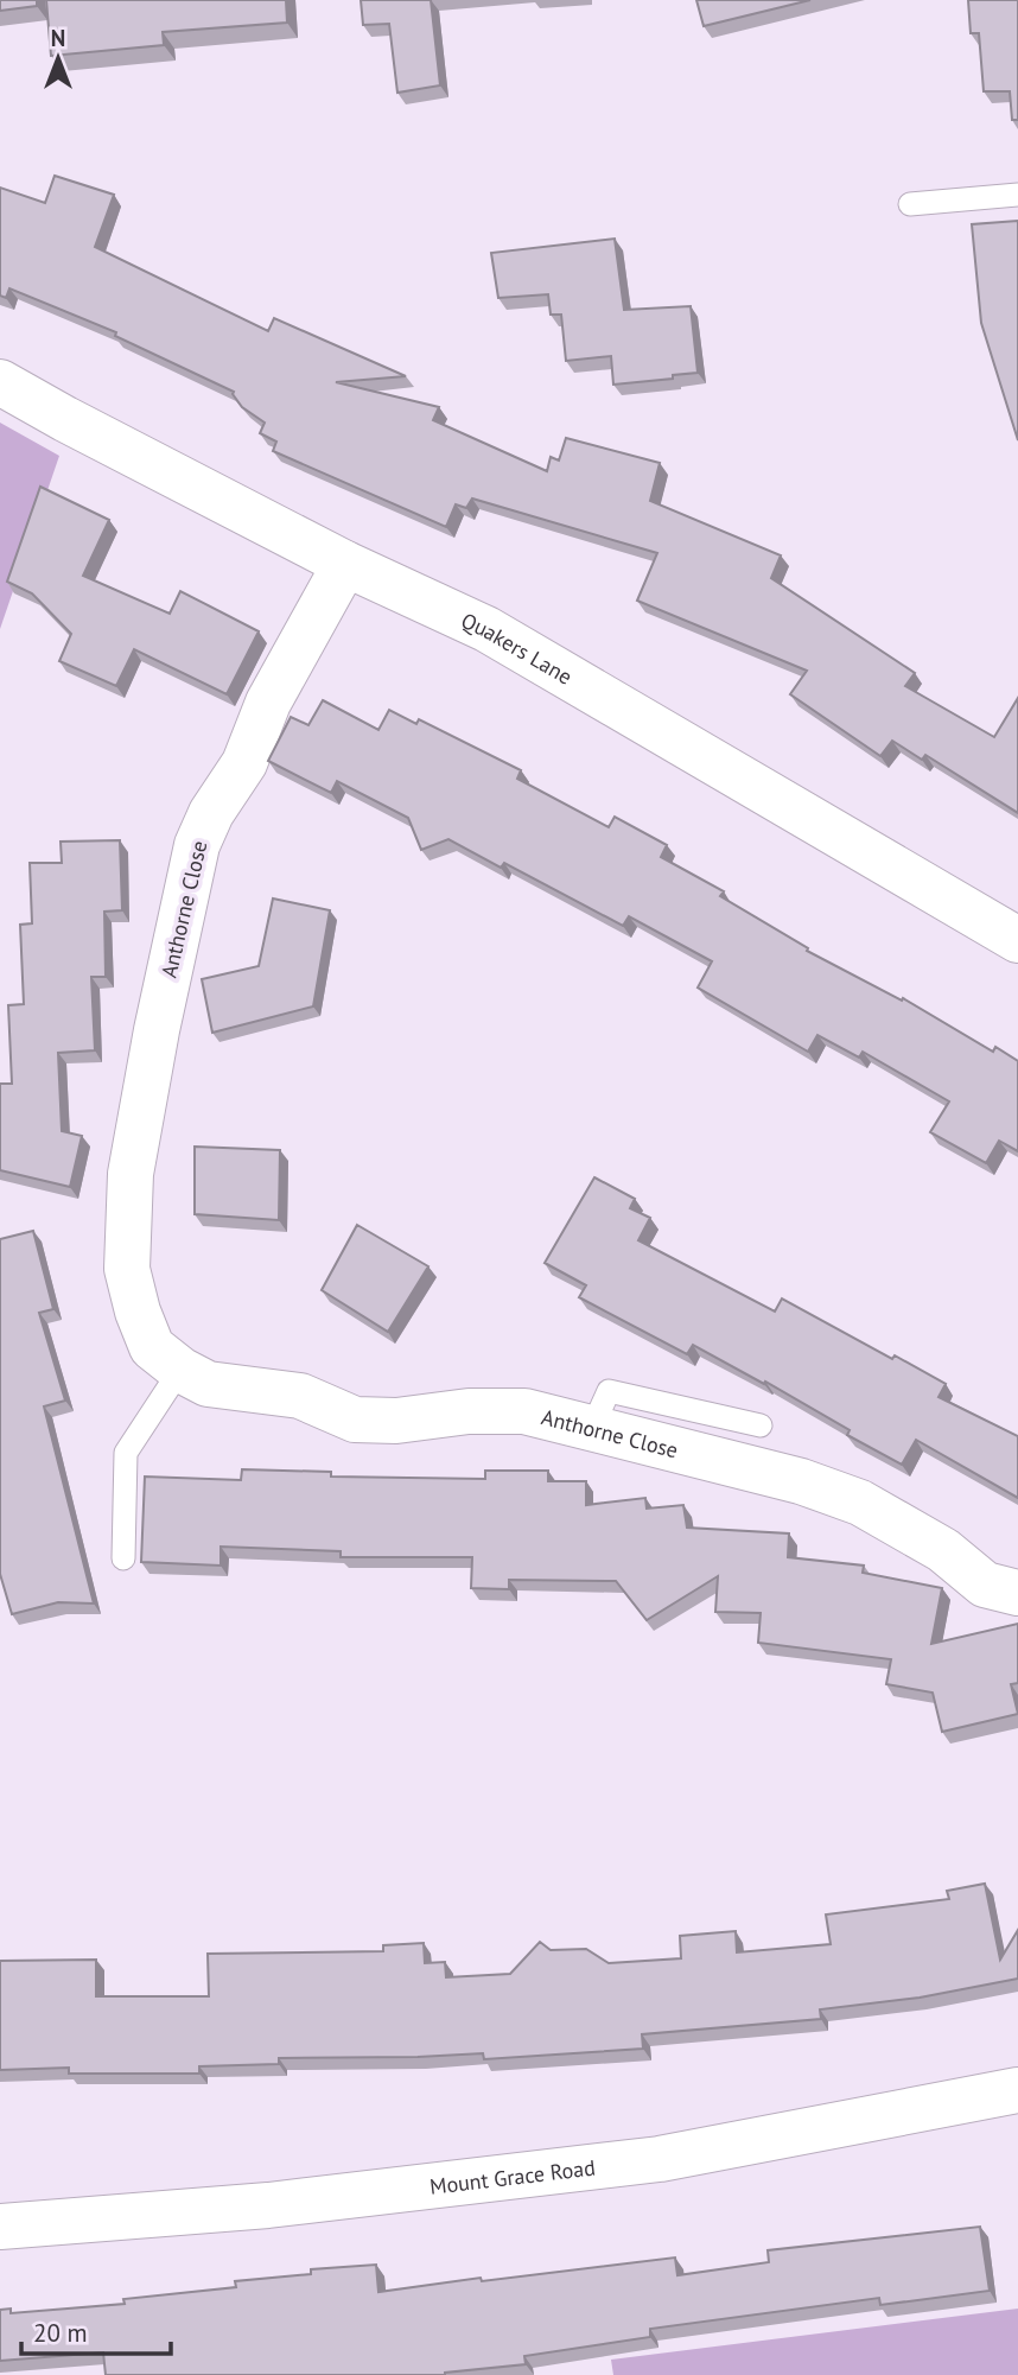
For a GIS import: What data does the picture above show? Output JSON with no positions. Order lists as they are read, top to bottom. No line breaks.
{"streets":{"street":["Quakers Lane","Anthorne Close","Mount Grace Road"]},"crossings":[["Quakers Lane","Anthorne Close"]],"scale_bar":"20 m","north":"top"}
